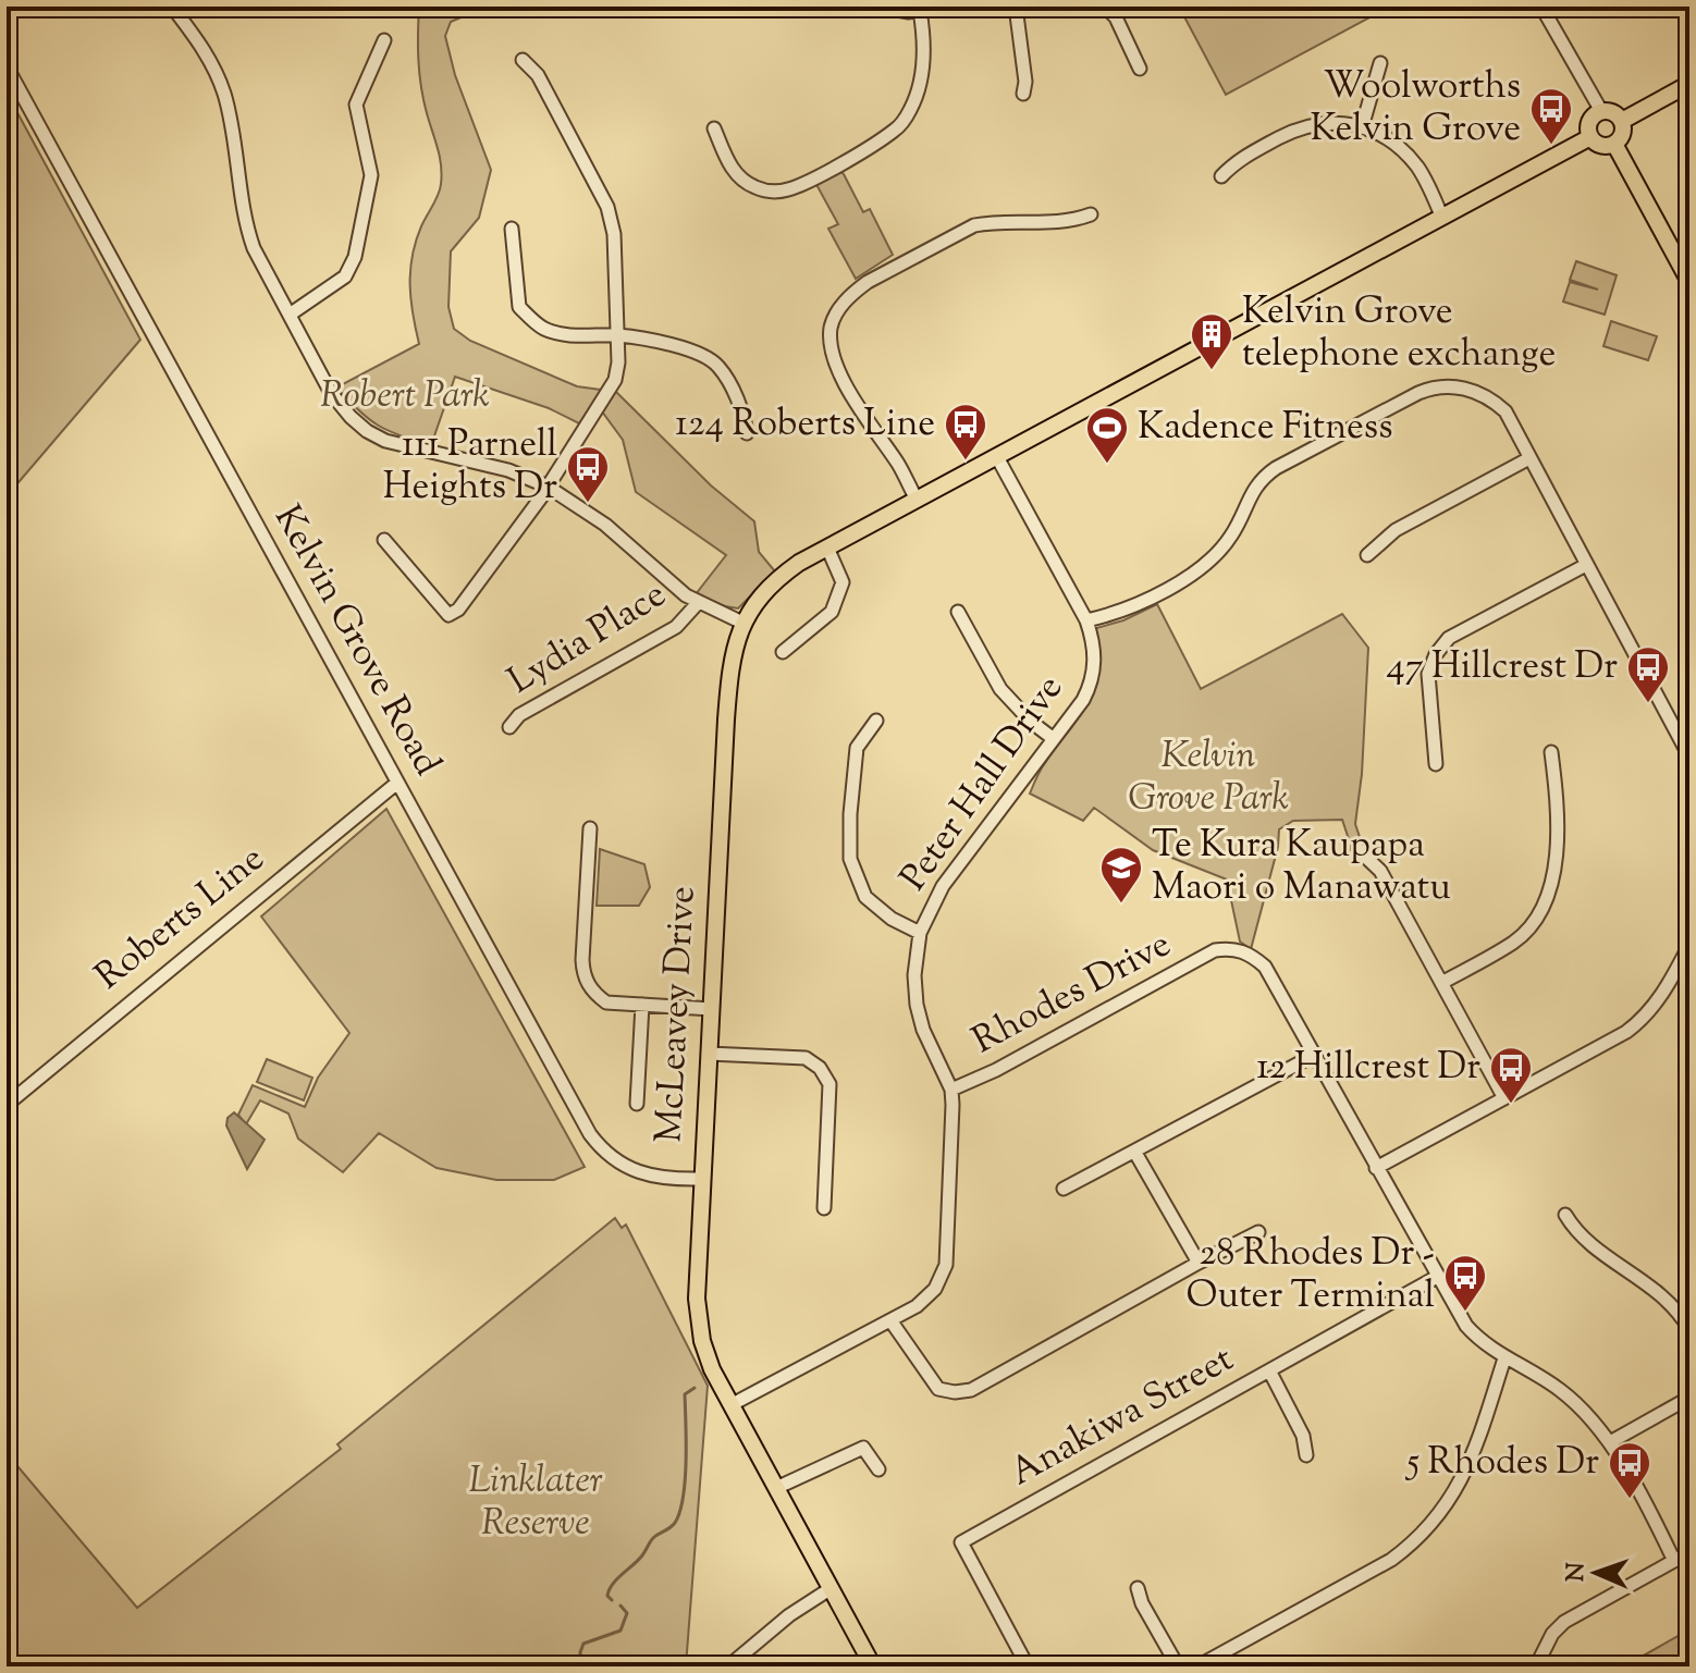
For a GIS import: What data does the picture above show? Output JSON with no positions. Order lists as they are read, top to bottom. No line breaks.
{"streets":{"main road":["McLeavey Drive"],"street":["Lydia Place","Kelvin Grove Road","Peter Hall Drive","Roberts Line","Rhodes Drive","Anakiwa Street"]},"crossings":[["Kelvin Grove Road","Roberts Line"],["Kelvin Grove Road","McLeavey Drive"],["Peter Hall Drive","Rhodes Drive"],["Peter Hall Drive","McLeavey Drive"],["Rhodes Drive","Anakiwa Street"]],"parks":["Robert Park","Kelvin Grove Park","Linklater Reserve"],"places":{"bus stop":["Woolworths Kelvin Grove","124 Roberts Line","111 Parnell Heights Dr","47 Hillcrest Dr","12 Hillcrest Dr","28 Rhodes Dr - Outer Terminal","5 Rhodes Dr"],"building":["Kelvin Grove telephone exchange"],"sports":["Kadence Fitness"],"school or university":["Te Kura Kaupapa Maori o Manawatu"]},"north":"left"}
